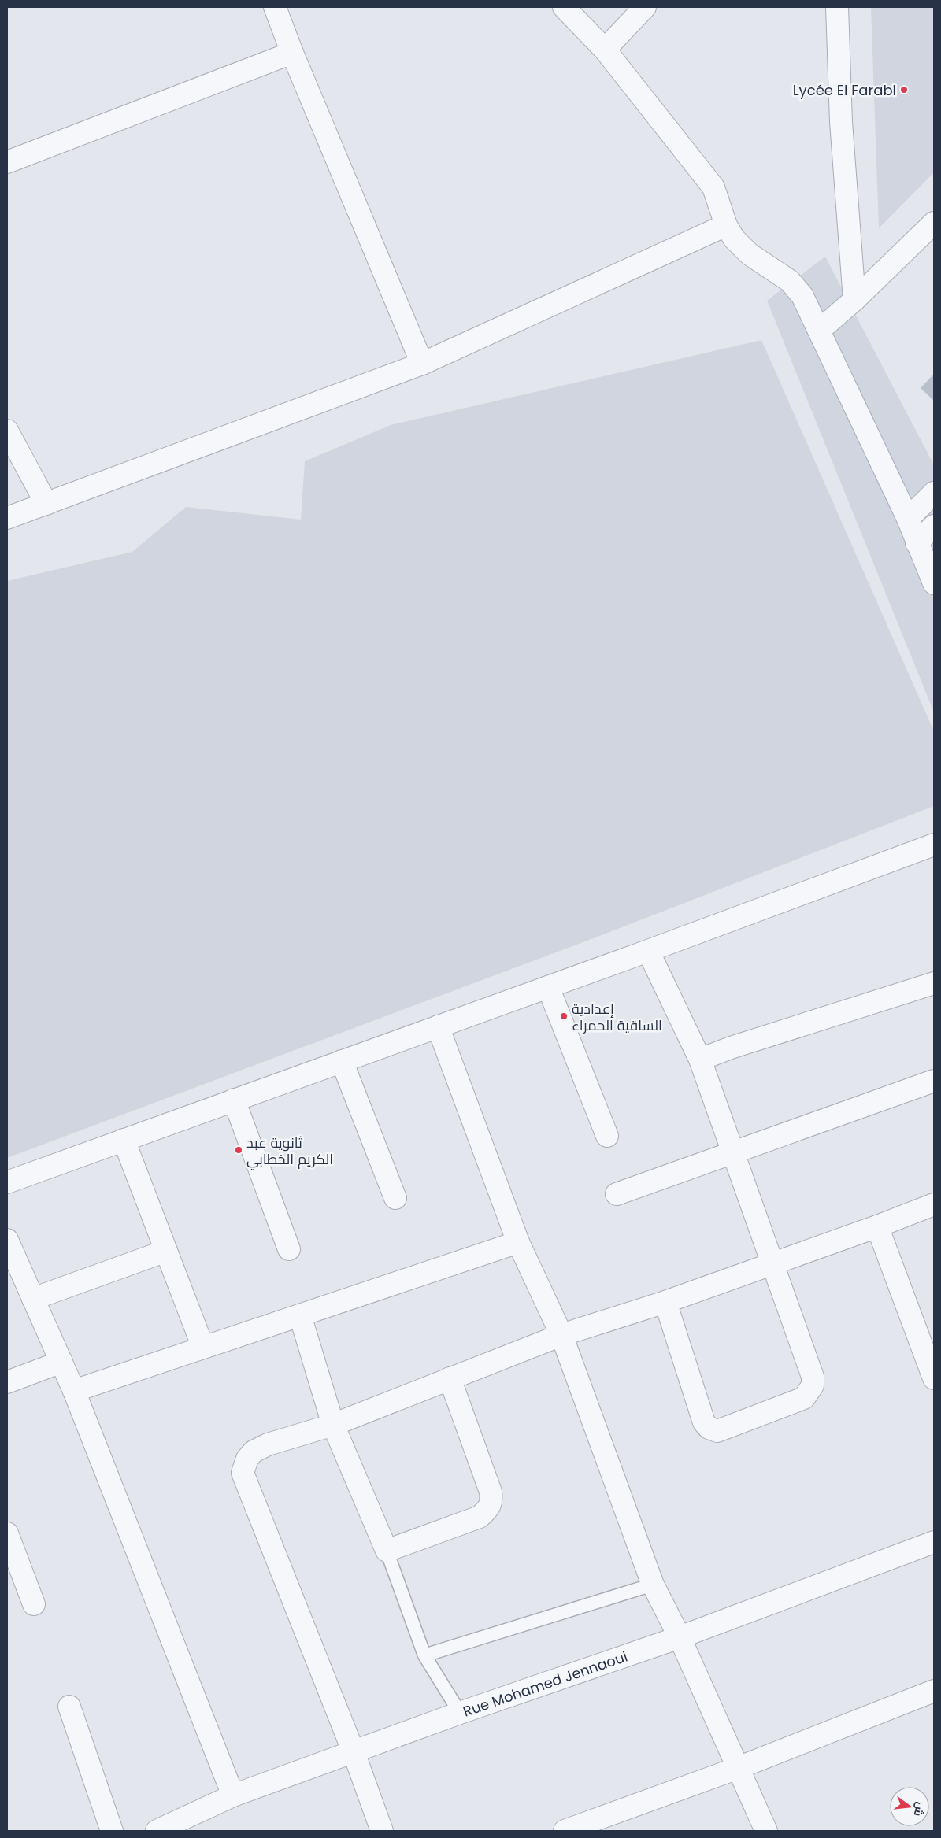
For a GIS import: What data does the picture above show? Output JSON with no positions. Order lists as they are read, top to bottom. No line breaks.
{"streets":{"street":["Rue Mohamed Jennaoui"]},"places":["Lycée El Farabi","إعدادية الساقية الحمراء","ثانوية عبد الكريم الخطابي"],"north":"right"}
